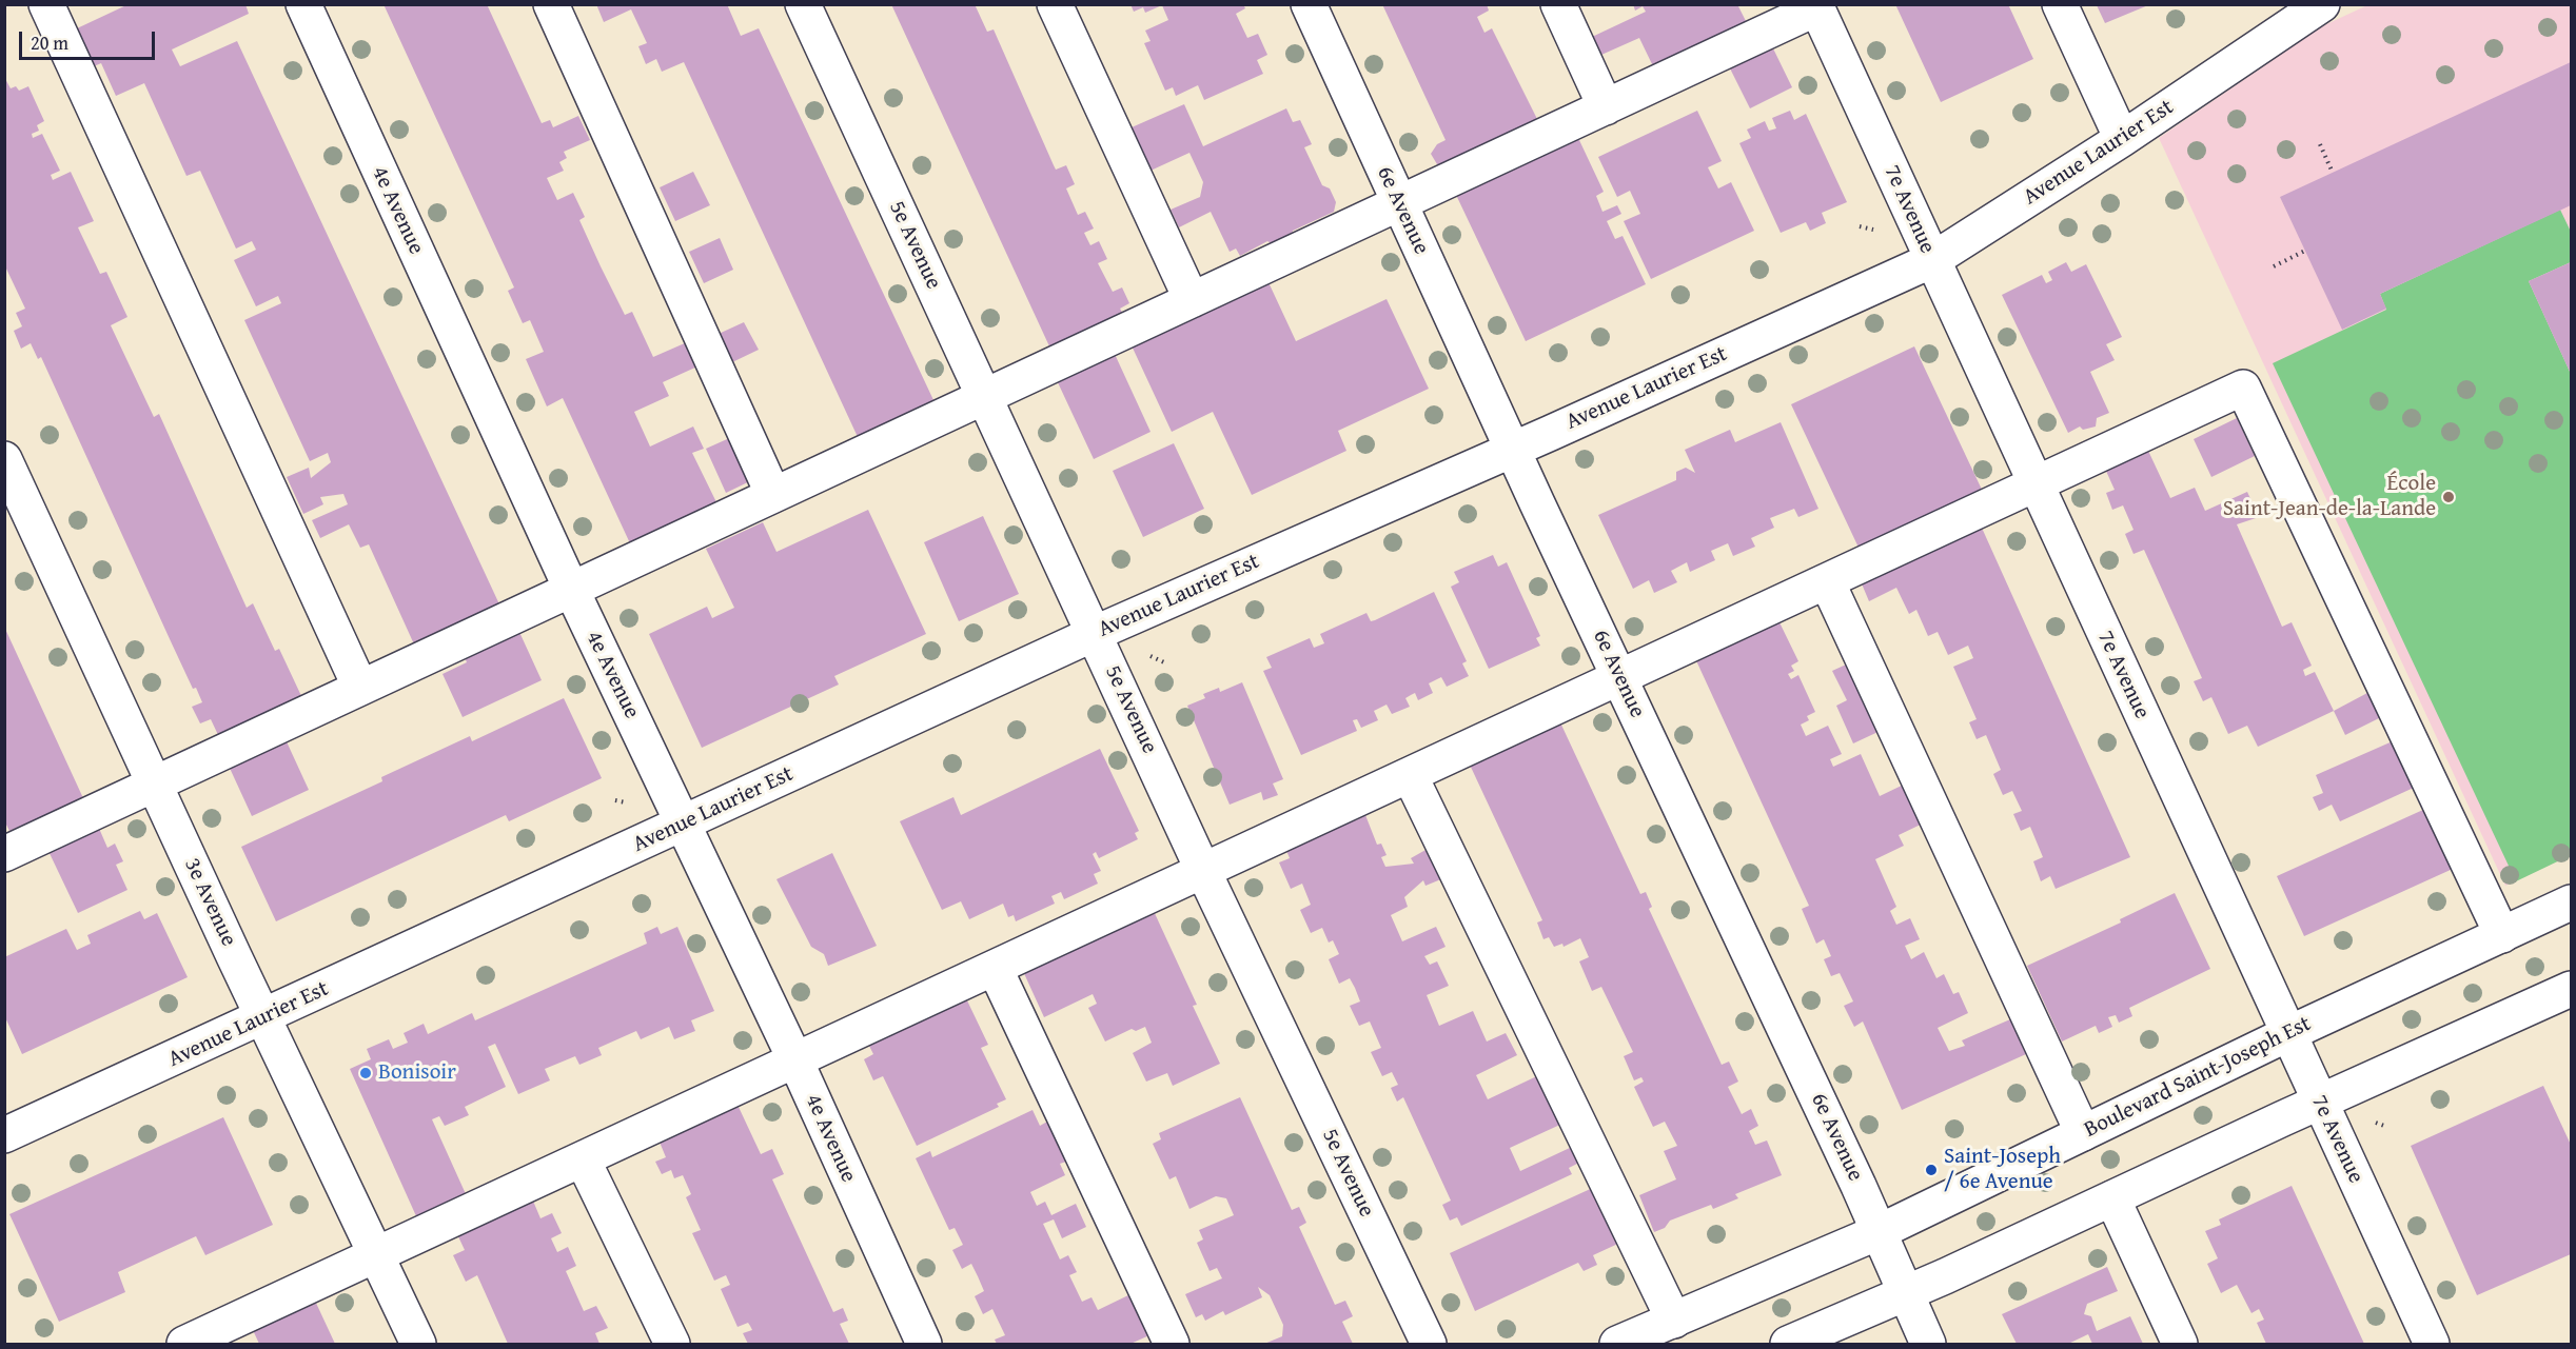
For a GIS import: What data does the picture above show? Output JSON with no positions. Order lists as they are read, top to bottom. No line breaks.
{"streets":{"street":["Avenue Laurier Est","7e Avenue","4e Avenue","6e Avenue","5e Avenue","3e Avenue","Boulevard Saint-Joseph Est"]},"crossings":[["Avenue Laurier Est","7e Avenue"],["Avenue Laurier Est","4e Avenue"],["Avenue Laurier Est","6e Avenue"],["Avenue Laurier Est","5e Avenue"],["Avenue Laurier Est","3e Avenue"],["7e Avenue","Boulevard Saint-Joseph Est"],["6e Avenue","Boulevard Saint-Joseph Est"]],"places":["École Saint-Jean-de-la-Lande","Bonisoir","Saint-Joseph / 6e Avenue"],"scale_bar":"20 m"}
